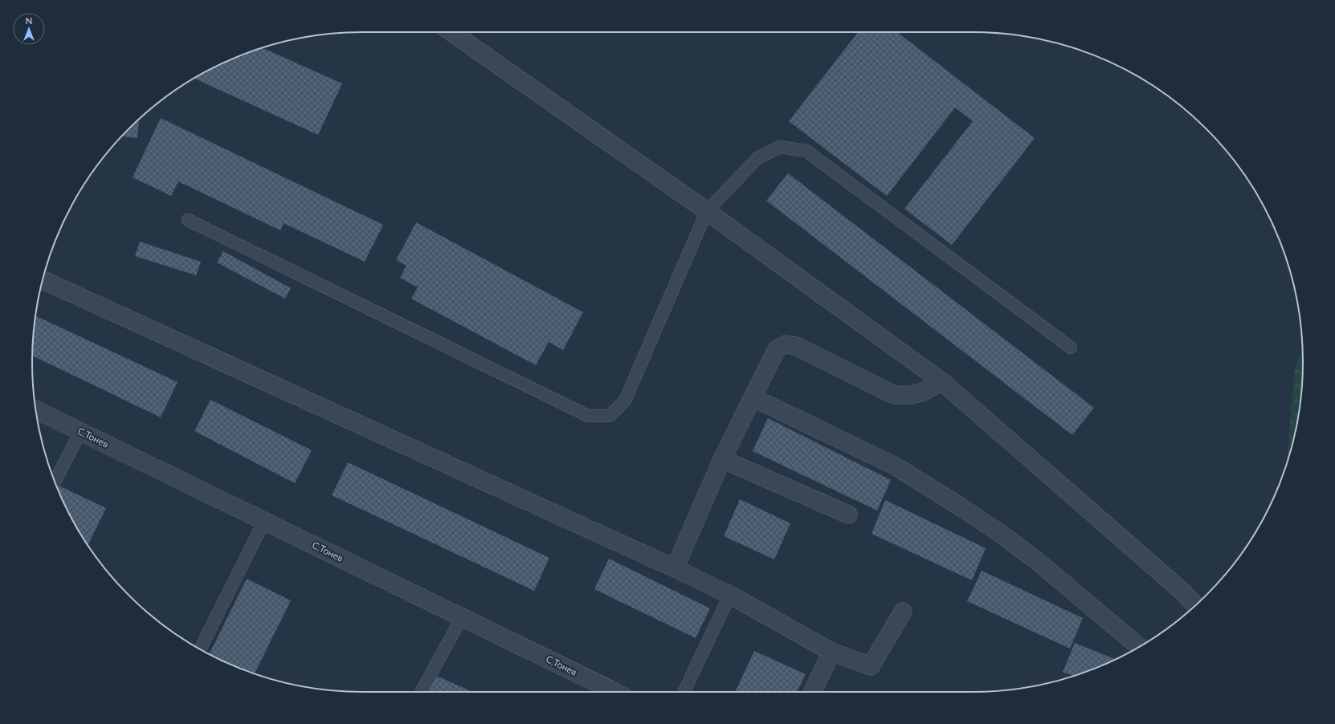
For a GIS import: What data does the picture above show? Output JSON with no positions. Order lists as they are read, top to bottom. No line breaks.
{"streets":{"street":["С.Тонев"]},"north":"top"}
